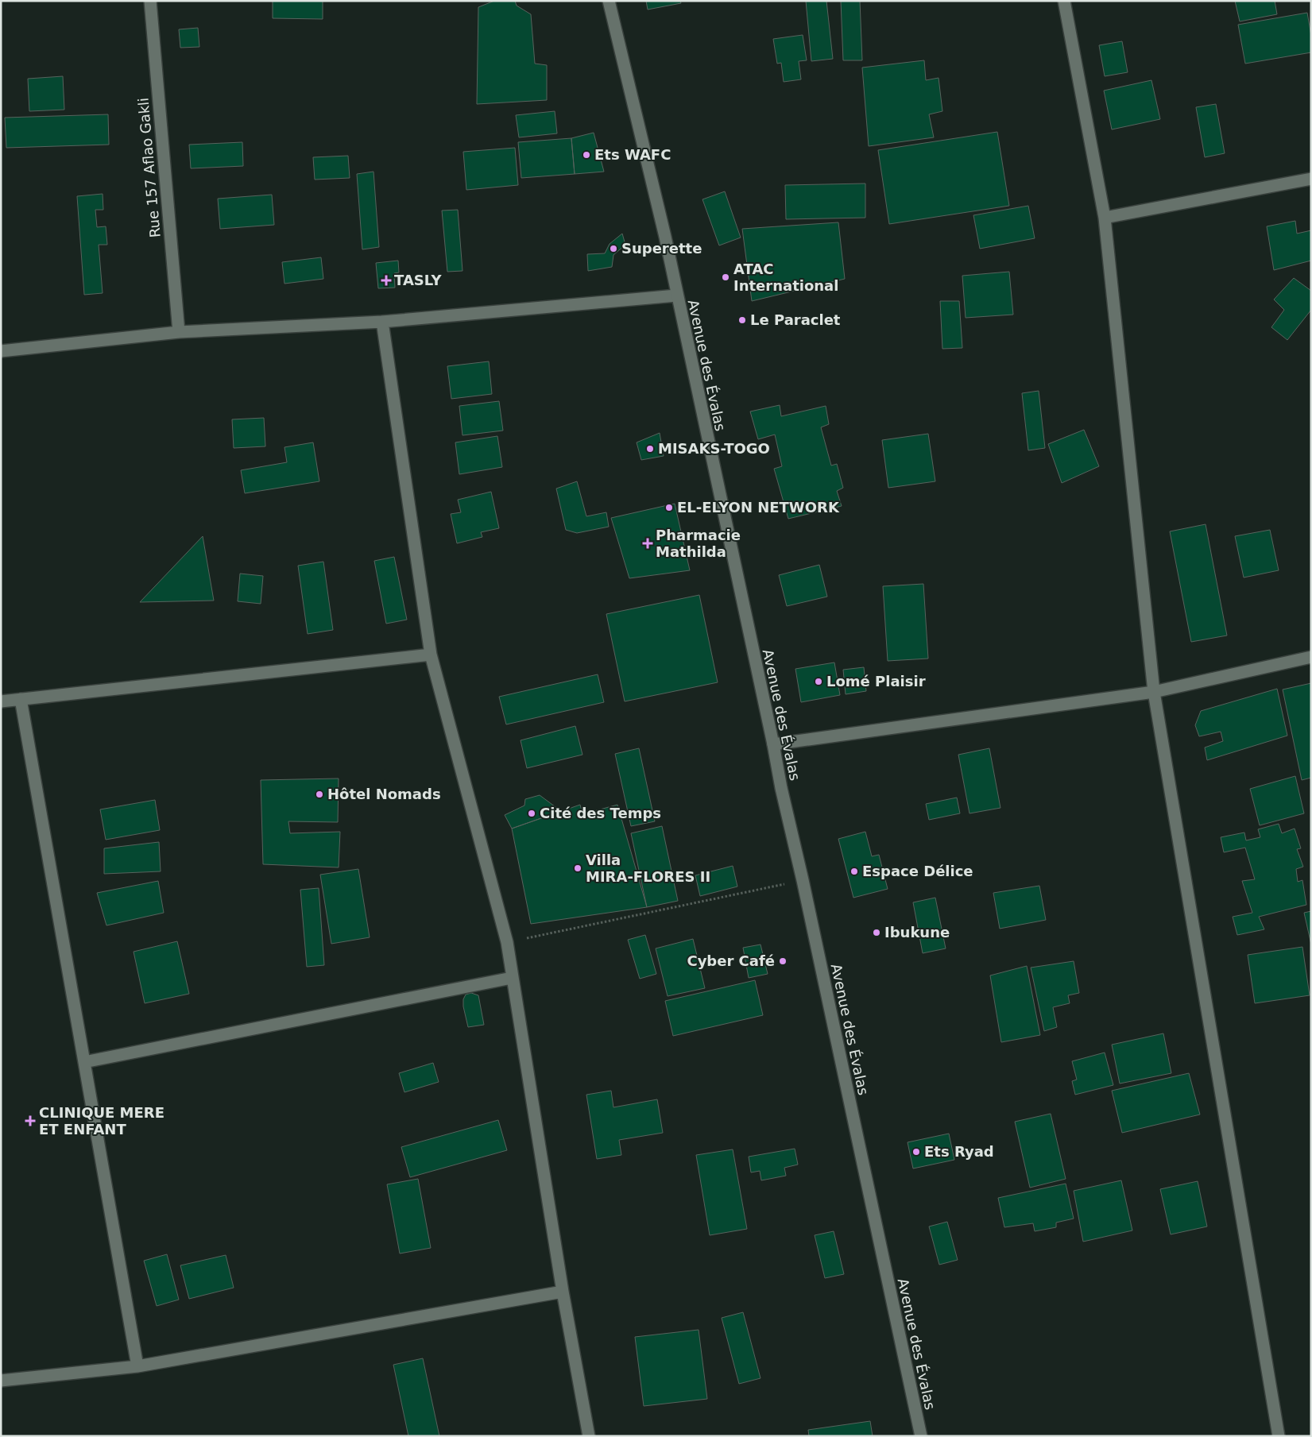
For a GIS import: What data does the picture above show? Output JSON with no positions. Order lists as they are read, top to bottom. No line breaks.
{"streets":{"street":["Rue 157 Aflao Gakli","Avenue des Évalas"]},"places":{"other":["Ets WAFC","Superette","ATAC International","Le Paraclet","MISAKS-TOGO","EL-ELYON NETWORK","Lomé Plaisir","Hôtel Nomads","Cité des Temps","Villa MIRA-FLORES II","Espace Délice","Ibukune","Cyber Café","Ets Ryad"],"health":["TASLY","Pharmacie Mathilda","CLINIQUE MERE ET ENFANT"]}}
